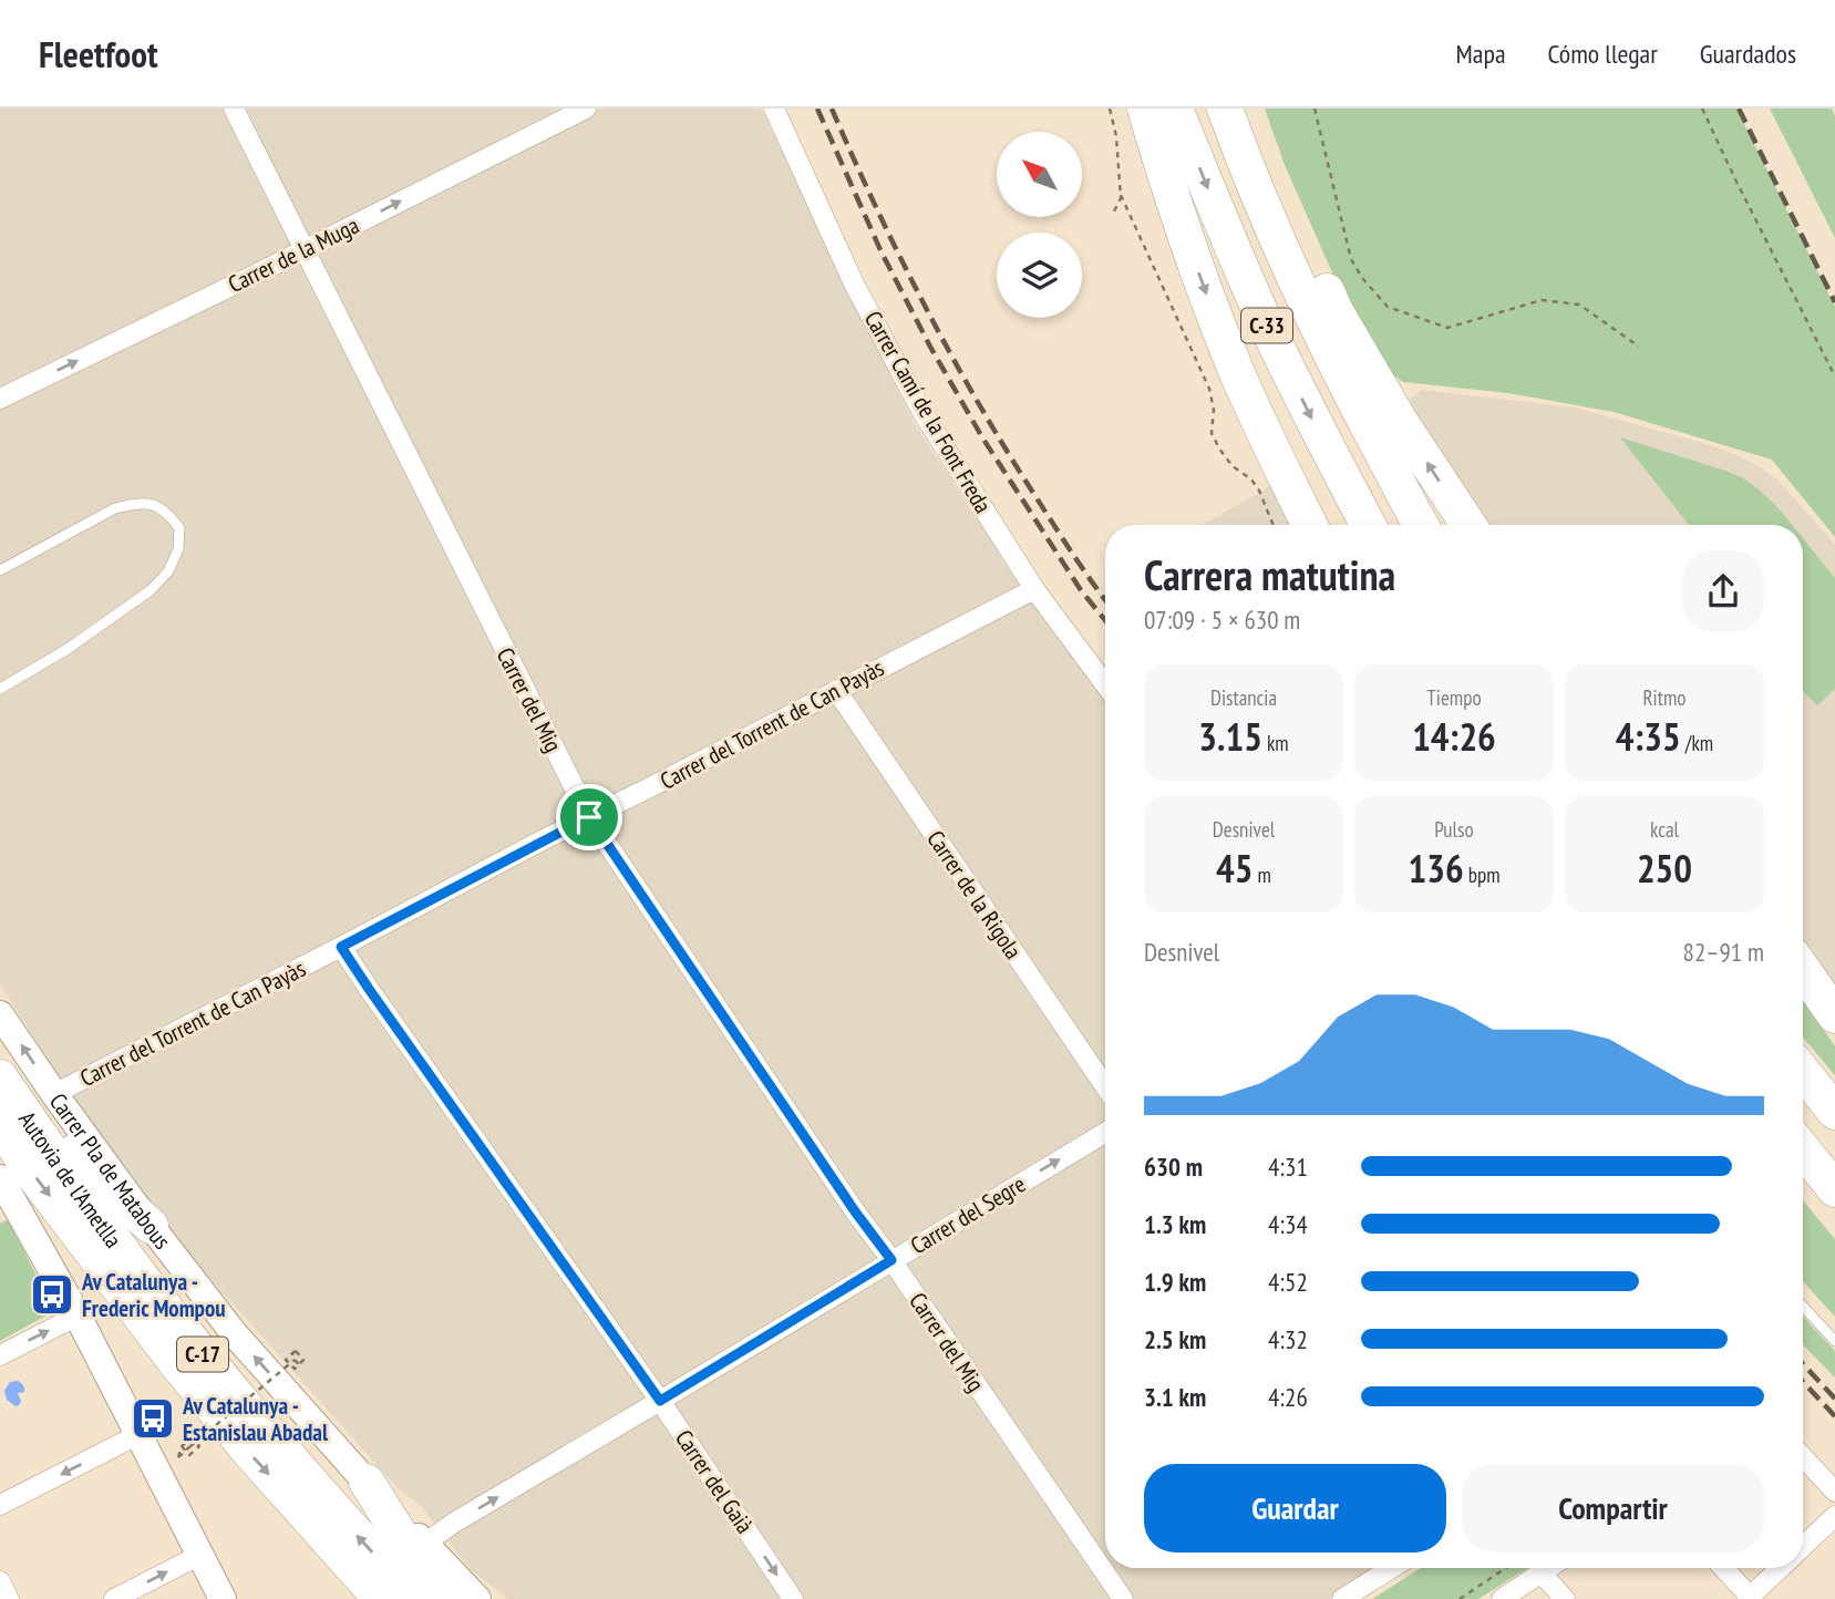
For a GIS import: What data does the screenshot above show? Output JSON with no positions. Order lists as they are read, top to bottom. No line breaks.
{"streets":{"highway":["C-33","Autovia de l'Ametlla","C-17"],"main road":["Carrer Pla de Matabous"],"street":["Carrer de la Muga","Carrer Camí de la Font Freda","Carrer del Mig","Carrer del Torrent de Can Payàs","Carrer de la Rigola","Carrer del Segre","Carrer del Gaià"]},"crossings":[["Carrer de la Muga","Carrer del Mig"],["Carrer Camí de la Font Freda","Carrer del Torrent de Can Payàs"],["Carrer del Mig","Carrer del Torrent de Can Payàs"],["Carrer del Mig","Carrer del Segre"],["Carrer del Torrent de Can Payàs","Carrer de la Rigola"],["Carrer del Torrent de Can Payàs","Carrer Pla de Matabous"],["Carrer del Torrent de Can Payàs","Carrer del Gaià"],["Carrer Pla de Matabous","Carrer del Segre"],["Carrer del Segre","Carrer del Gaià"]],"one_way":["Carrer de la Muga","Carrer del Segre"],"places":{"bus stop":["Av Catalunya - Frederic Mompou","Av Catalunya - Estanislau Abadal"]},"north":"top left","page":{"header":"Fleetfoot","nav":["Mapa","Cómo llegar","Guardados"],"heading":["Carrera matutina","07:09 · 5 × 630 m"],"stats":[["Distancia","3.15 km"],["Tiempo","14:26"],["Ritmo","4:35 /km"],["Desnivel","45 m"],["Pulso","136 bpm"],["kcal","250"]],"chart":["Desnivel","82–91 m"],"list":[{"name":"630 m","note":"4:31"},{"name":"1.3 km","note":"4:34"},{"name":"1.9 km","note":"4:52"},{"name":"2.5 km","note":"4:32"},{"name":"3.1 km","note":"4:26"}],"buttons":["Guardar","Compartir"]}}
